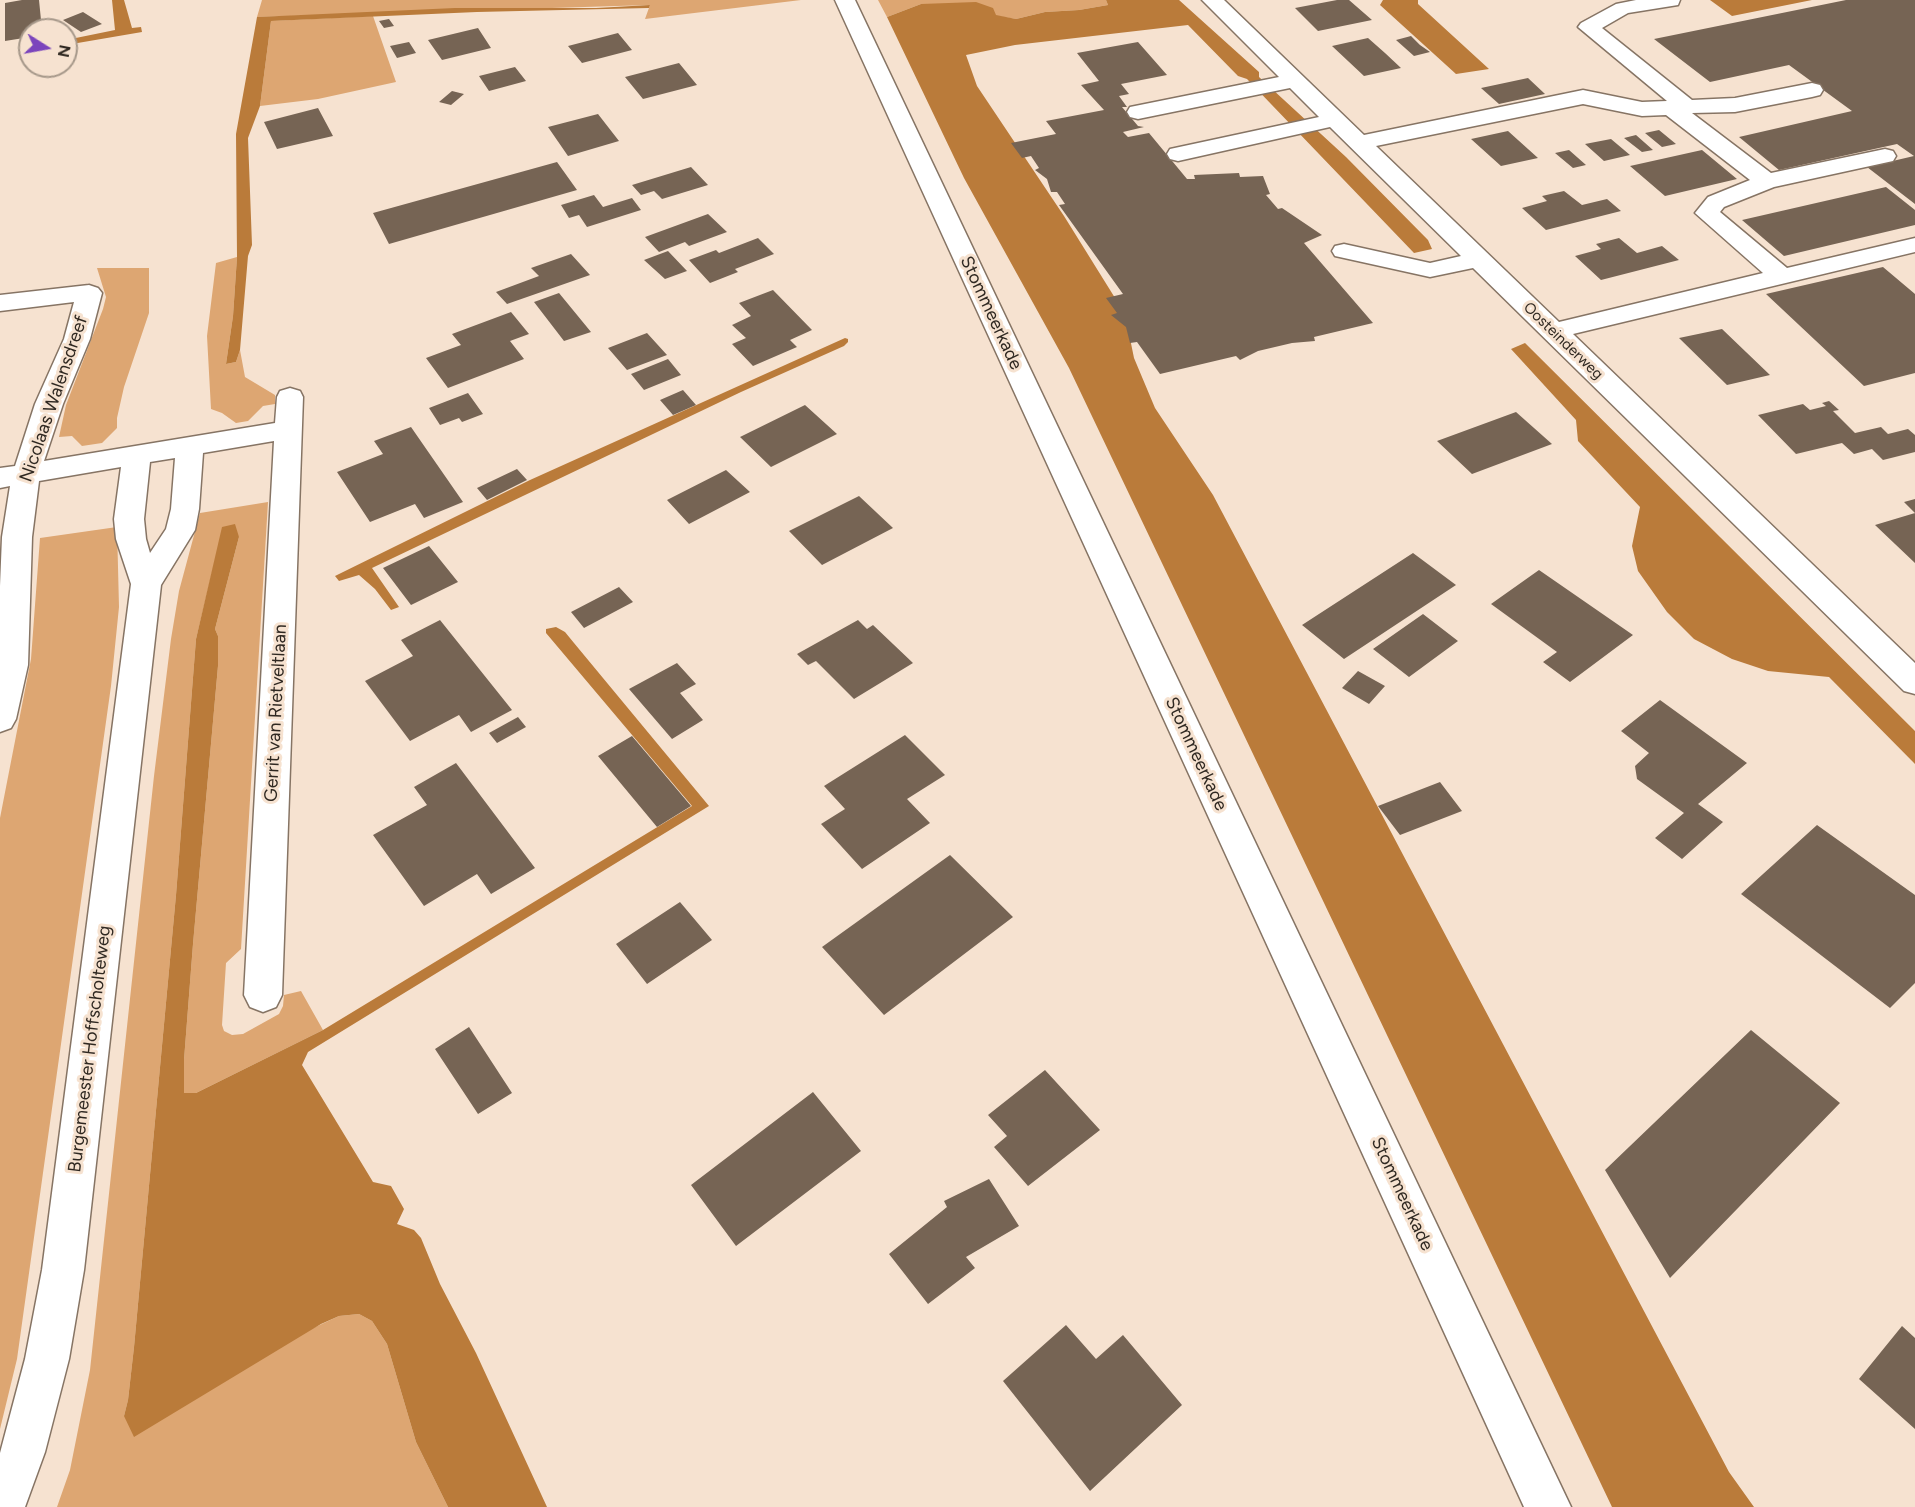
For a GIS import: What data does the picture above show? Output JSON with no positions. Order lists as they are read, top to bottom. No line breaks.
{"streets":{"street":["Stommeerkade","Oosteinderweg","Nicolaas Walensdreef","Gerrit van Rietveltlaan","Burgemeester Hoffscholteweg"]},"north":"right"}
